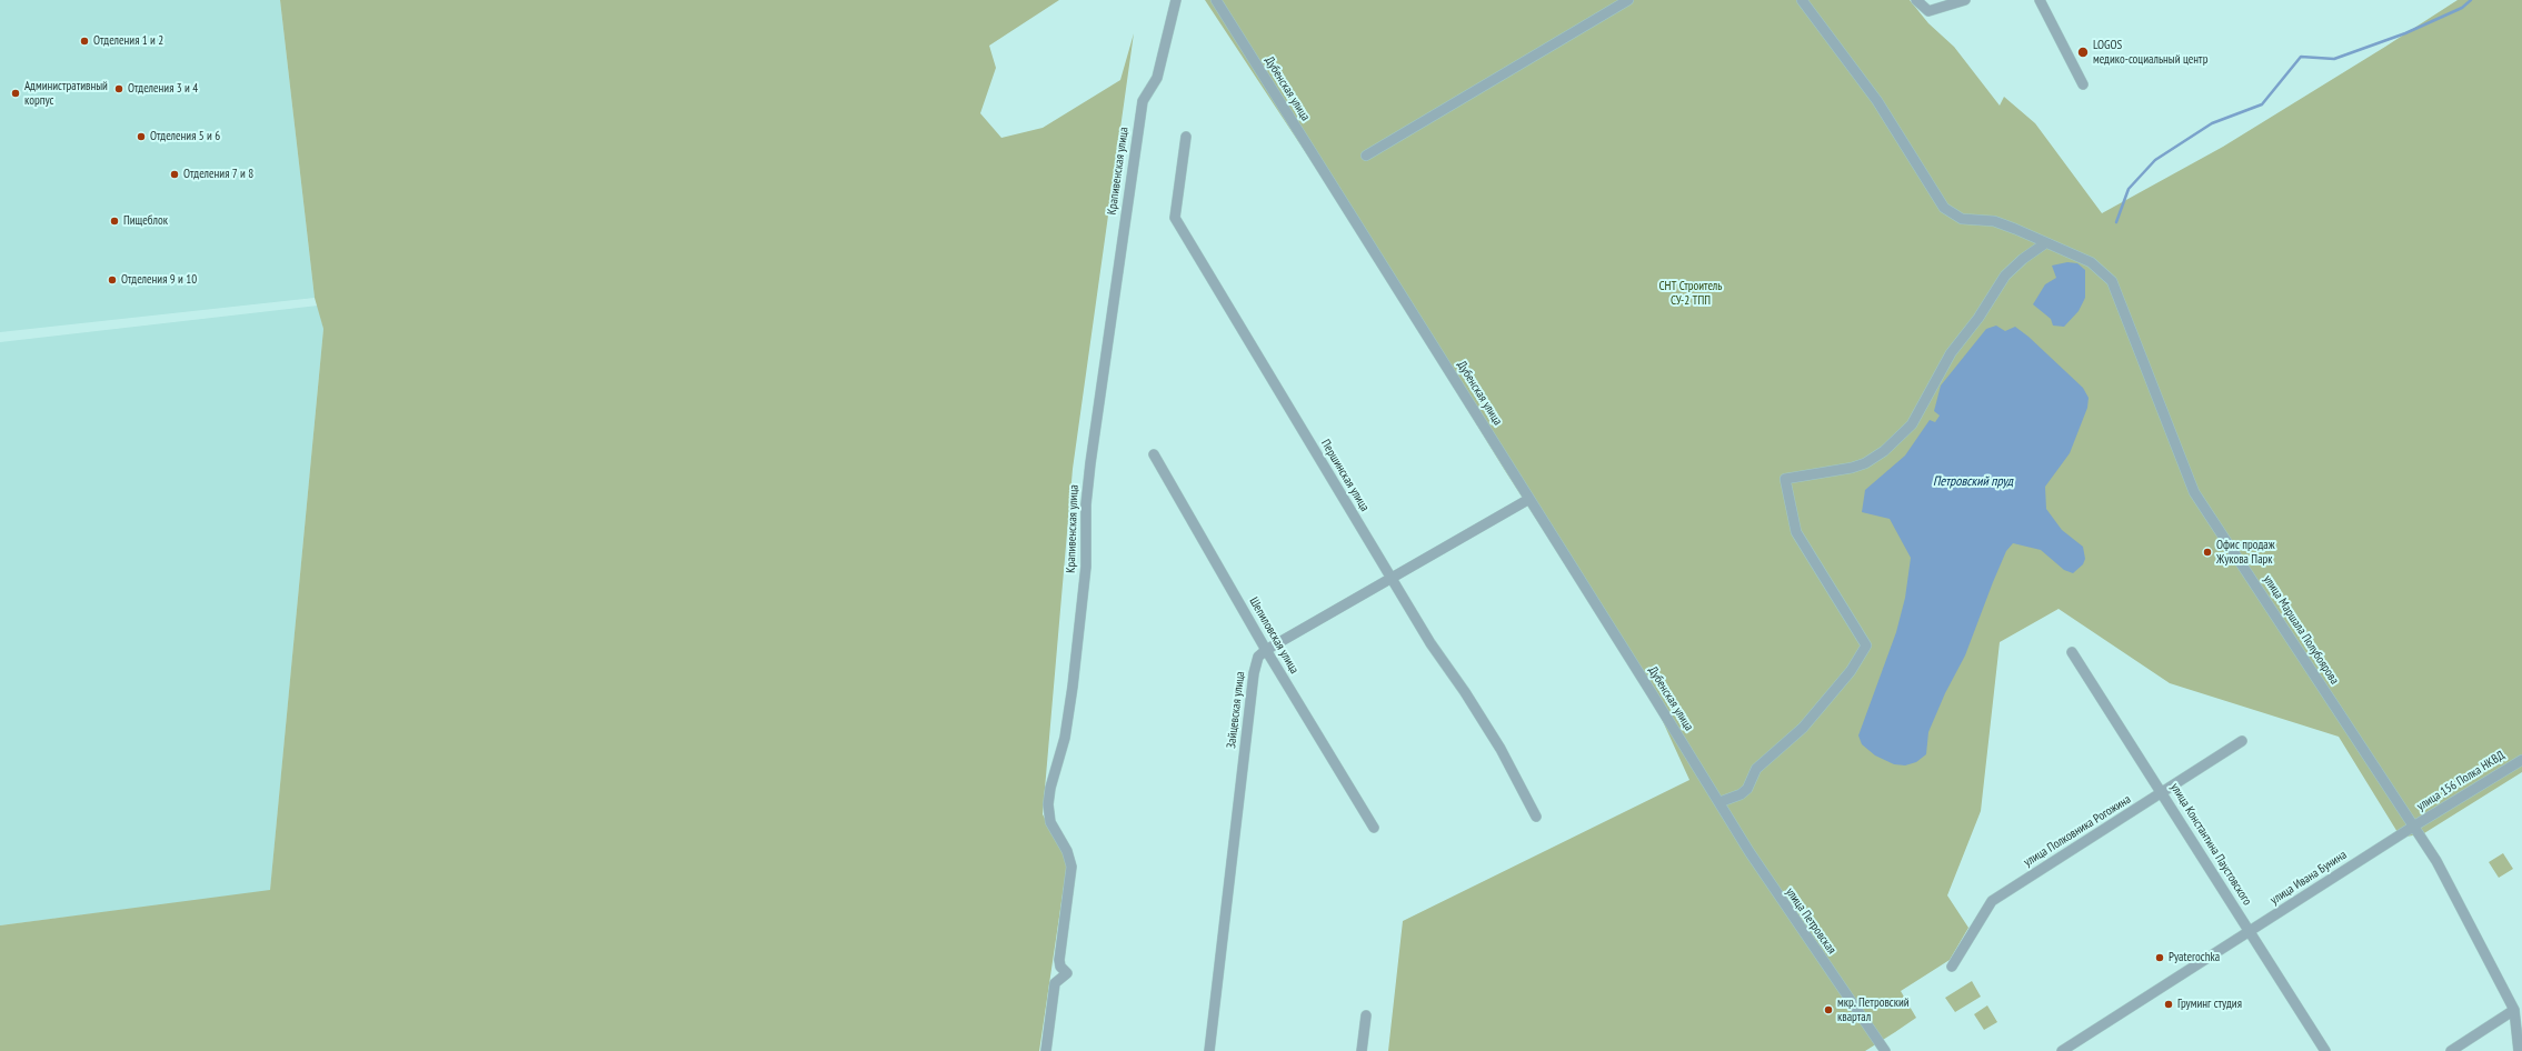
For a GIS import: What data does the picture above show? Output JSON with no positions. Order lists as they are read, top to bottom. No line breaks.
{"streets":{"street":["Дубенская улица","Крапивенская улица","Першинская улица","улица Маршала Полубоярова","Шепиловская улица","Зайцевская улица","улица 156 Полка НКВД","улица Полковника Рогожина","улица Константина Паустовского","улица Ивана Бунина","улица Петровская"]},"crossings":[["Дубенская улица","улица Петровская"],["улица Маршала Полубоярова","улица 156 Полка НКВД"],["улица Маршала Полубоярова","улица Ивана Бунина"],["Шепиловская улица","Зайцевская улица"],["улица 156 Полка НКВД","улица Ивана Бунина"],["улица Полковника Рогожина","улица Константина Паустовского"],["улица Константина Паустовского","улица Ивана Бунина"]],"water":["Петровский пруд"],"parks":["СНТ Строитель СУ-2 ТПП"],"places":["Отделения 1 и 2","LOGOS медико-социальный центр","Отделения 3 и 4","Административный корпус","Отделения 5 и 6","Отделения 7 и 8","Пищеблок","Отделения 9 и 10","Офис продаж Жукова Парк","Pyaterochka","Груминг студия","мкр. Петровский квартал"]}
